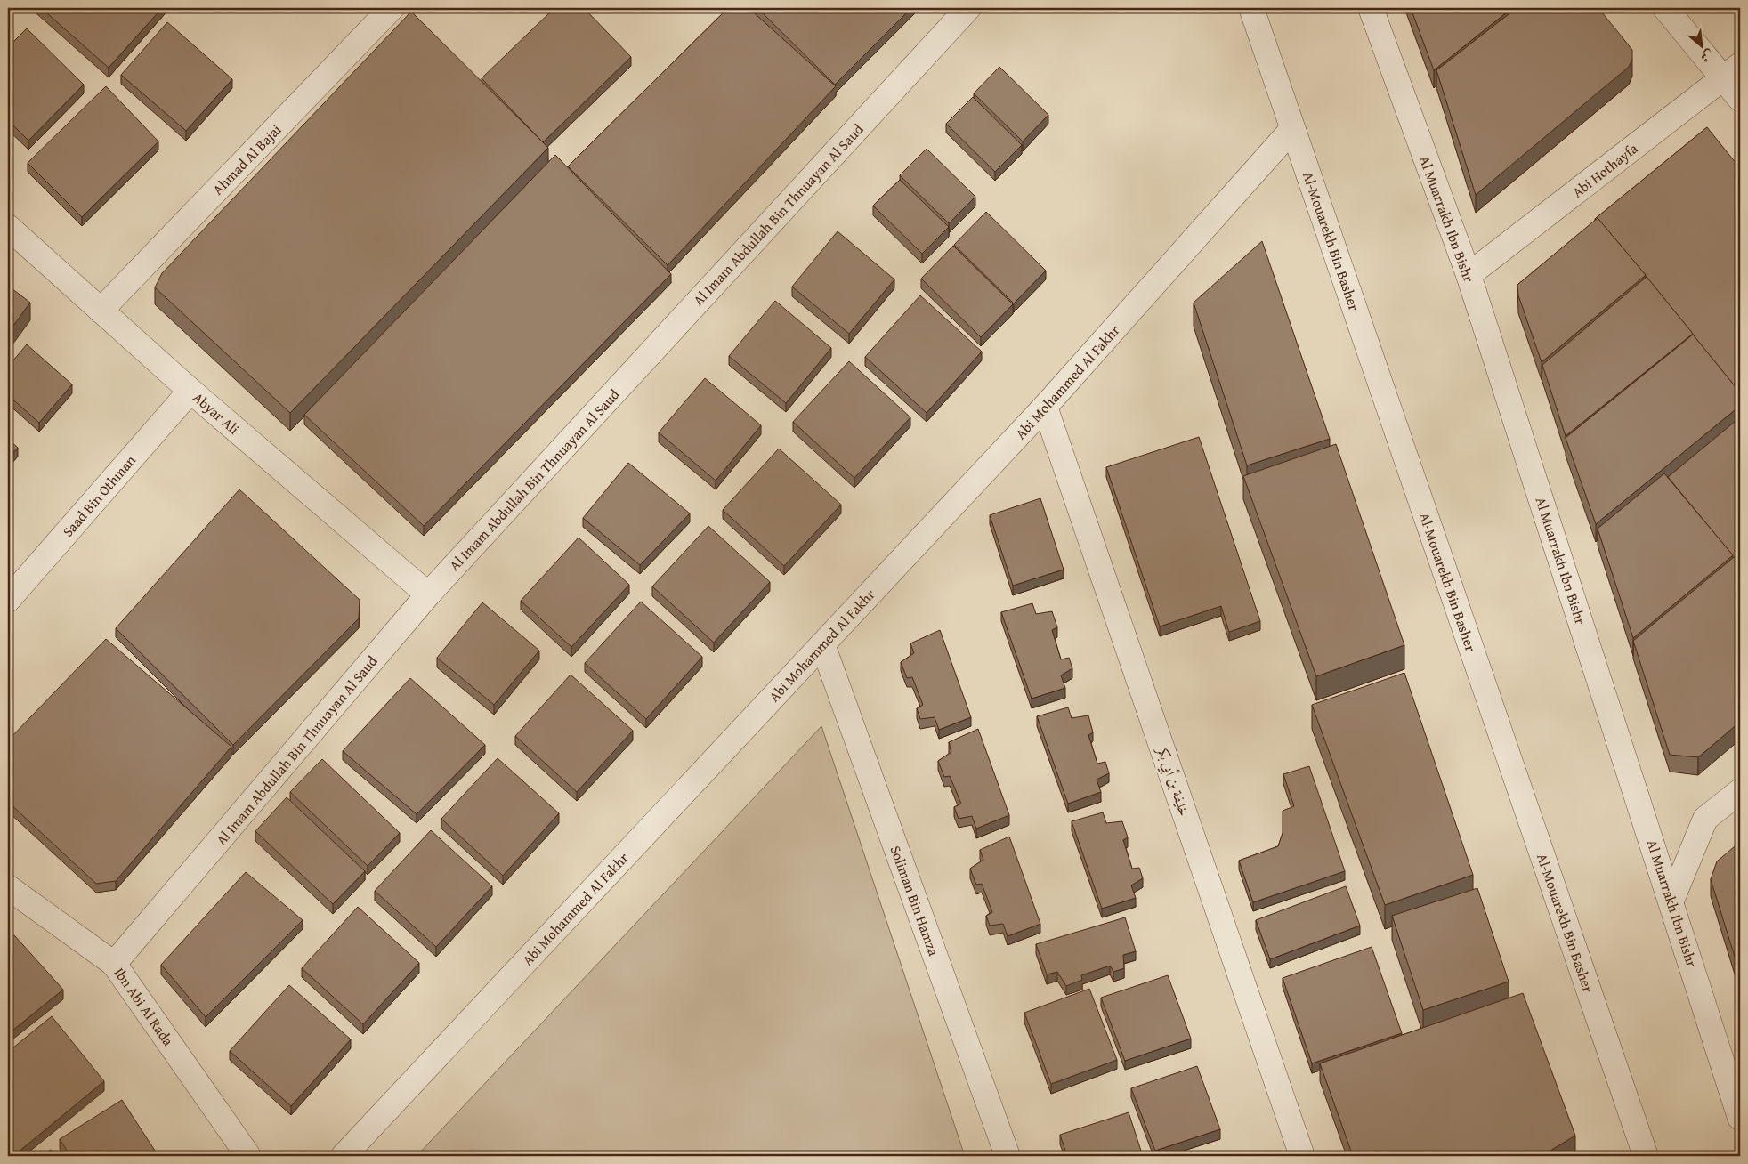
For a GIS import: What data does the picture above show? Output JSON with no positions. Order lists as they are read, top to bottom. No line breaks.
{"streets":{"street":["Ahmad Al Bajai","Abi Hothayfa","Al Imam Abdullah Bin Thnuayan Al Saud","Al Muarrakh Ibn Bishr","Al-Mouarekh Bin Basher","Abi Mohammed Al Fakhr","Abyar Ali","Saad Bin Othman","خليفة بن أبي بكر","Soliman Bin Hamza","Ibn Abi Al Rada"]},"crossings":[["Ahmad Al Bajai","Abyar Ali"],["Abi Hothayfa","Al Muarrakh Ibn Bishr"],["Al Imam Abdullah Bin Thnuayan Al Saud","Abyar Ali"],["Al Imam Abdullah Bin Thnuayan Al Saud","Ibn Abi Al Rada"],["Al-Mouarekh Bin Basher","Abi Mohammed Al Fakhr"],["Abi Mohammed Al Fakhr","خليفة بن أبي بكر"],["Abi Mohammed Al Fakhr","Soliman Bin Hamza"],["Abyar Ali","Saad Bin Othman"]],"north":"bottom right"}
